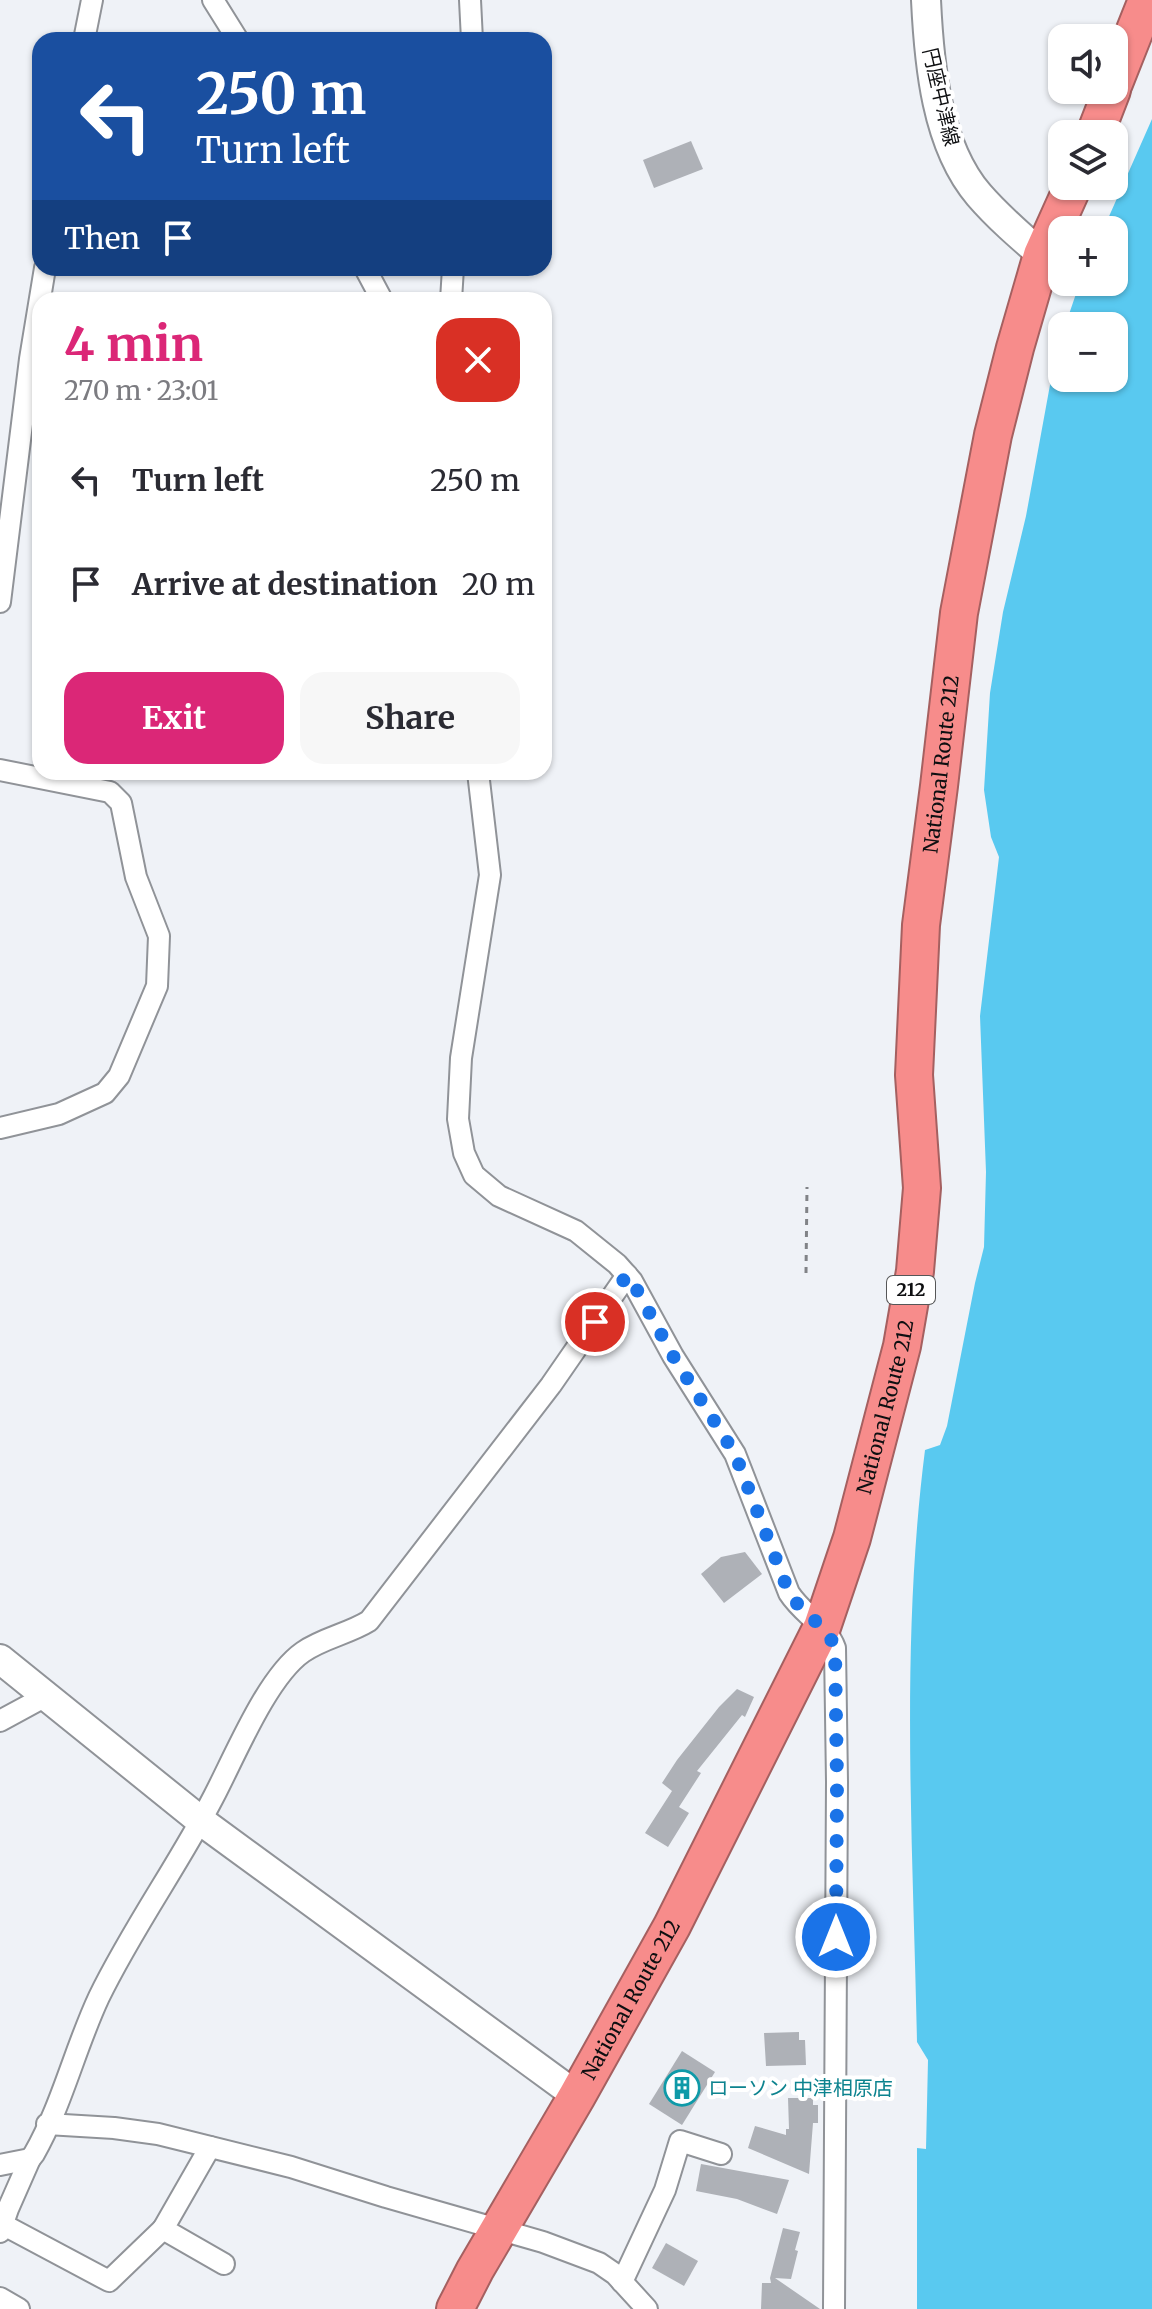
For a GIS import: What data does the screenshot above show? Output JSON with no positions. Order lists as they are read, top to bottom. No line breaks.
{"streets":{"highway":["National Route 212","212"],"street":["円座中津線"]},"crossings":[["円座中津線","National Route 212"]],"places":{"building":["ローソン 中津相原店"]},"page":{"map_buttons":["+","−"],"turn":["250 m","Turn left"],"then":"Then","heading":["4 min","270 m · 23:01"],"list":[{"name":"Turn left","value":"250 m"},{"name":"Arrive at destination","value":"20 m"}],"buttons":["Exit","Share"]}}
